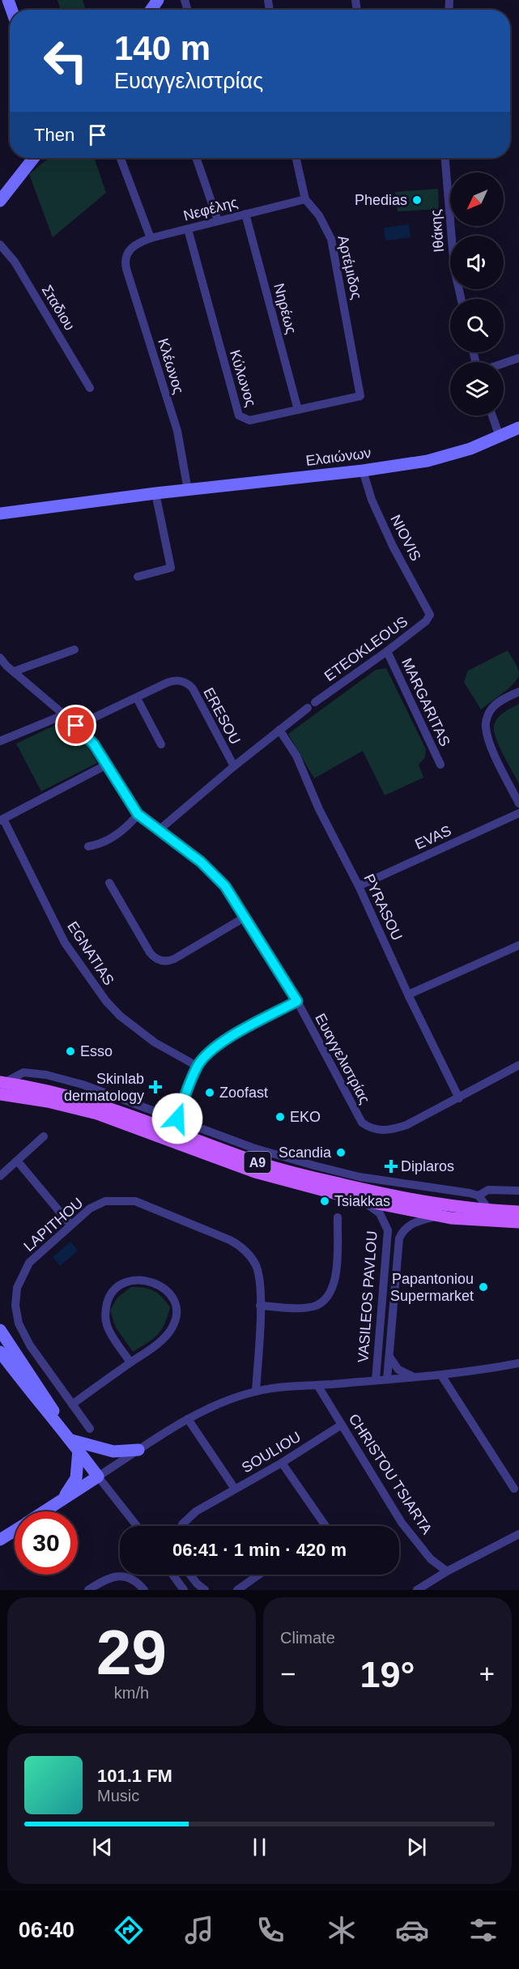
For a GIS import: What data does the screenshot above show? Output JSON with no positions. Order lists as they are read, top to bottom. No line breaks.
{"streets":{"main road":["Ελαιώνων","A9"],"street":["Νεφέλης","Ιθάκης","Αρτέμιδος","Σταδιου","Νηρέως","Κλέωνος","Κύλωνος","NIOVIS","ETEOKLEOUS","MARGARITAS","ERESOU","EVAS","PYRASOU","EGNATIAS","Ευαγγελιστρίας","LAPITHOU","VASILEOS PAVLOU","SOULIOU","CHRISTOU TSIARTA"]},"crossings":[["Νεφέλης","Αρτέμιδος"],["Νεφέλης","Νηρέως"],["Νεφέλης","Κλέωνος"],["Νεφέλης","Κύλωνος"],["Αρτέμιδος","Κύλωνος"],["Νηρέως","Κύλωνος"],["Κλέωνος","Ελαιώνων"],["Ελαιώνων","NIOVIS"],["NIOVIS","ETEOKLEOUS"],["ETEOKLEOUS","MARGARITAS"],["ETEOKLEOUS","ERESOU"],["ETEOKLEOUS","PYRASOU"],["ETEOKLEOUS","Ευαγγελιστρίας"],["ERESOU","Ευαγγελιστρίας"],["EVAS","PYRASOU"],["PYRASOU","Ευαγγελιστρίας"],["A9","VASILEOS PAVLOU"],["LAPITHOU","VASILEOS PAVLOU"],["VASILEOS PAVLOU","SOULIOU"],["VASILEOS PAVLOU","CHRISTOU TSIARTA"],["SOULIOU","CHRISTOU TSIARTA"]],"places":{"other":["Phedias","Esso","Zoofast","EKO","Scandia","Tsiakkas","Papantoniou Supermarket"],"health":["Skinlab dermatology","Diplaros"]},"north":"bottom left","page":{"turn":["140 m","Ευαγγελιστρίας"],"then":"Then","limit":"30","trip":"06:41 · 1 min · 420 m","tile":[["29","km/h"],"Climate"],"heat":["−","19°","+"],"song":["101.1 FM","Music"],"tabs":"06:40"}}
